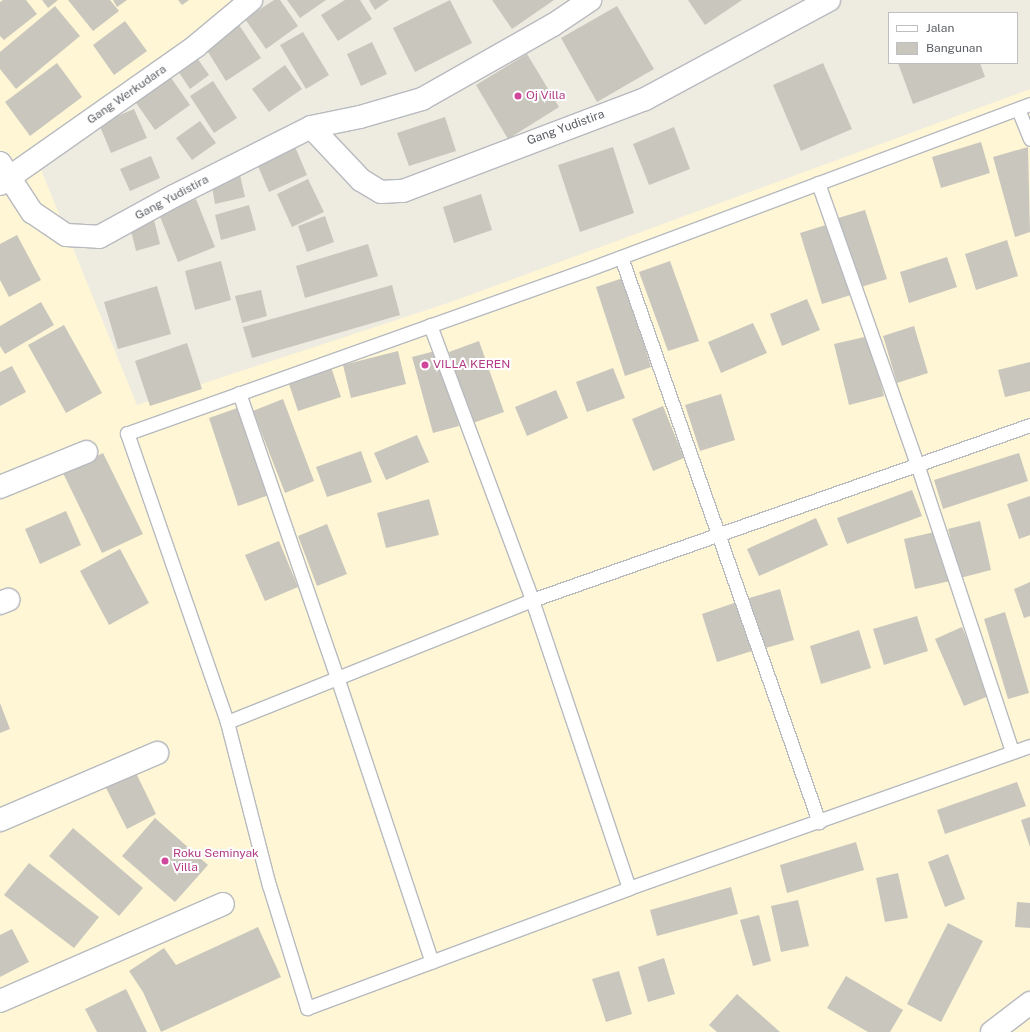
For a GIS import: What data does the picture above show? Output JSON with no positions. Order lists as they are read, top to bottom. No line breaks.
{"streets":{"street":["Gang Werkudara","Gang Yudistira"]},"crossings":[["Gang Werkudara","Gang Yudistira"]],"places":["Oj Villa","VILLA KEREN","Roku Seminyak Villa"],"legend":["Jalan","Bangunan"]}
